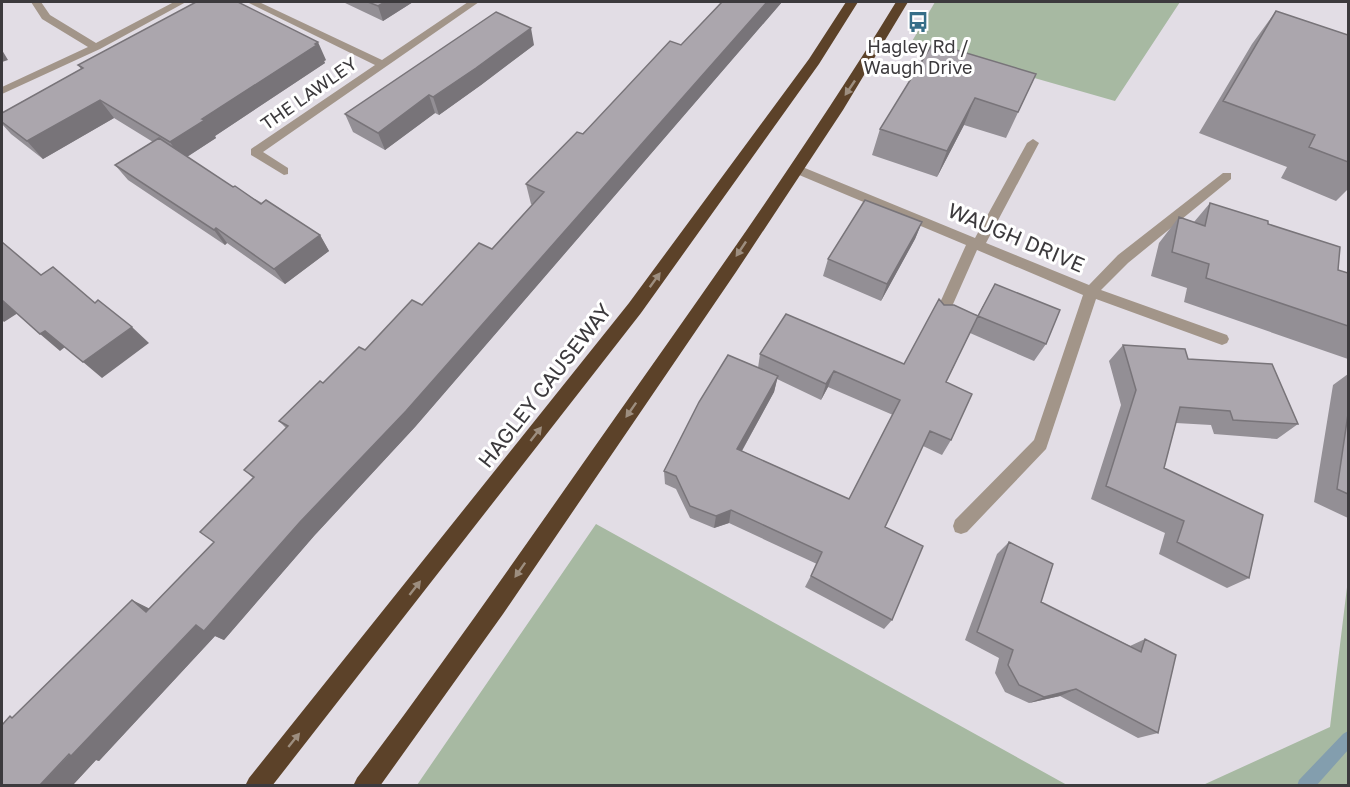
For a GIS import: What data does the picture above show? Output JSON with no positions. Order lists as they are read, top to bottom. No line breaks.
{"streets":{"highway":["HAGLEY CAUSEWAY"],"street":["THE LAWLEY","WAUGH DRIVE"]},"places":{"bus stop":["Hagley Rd / Waugh Drive"]}}
